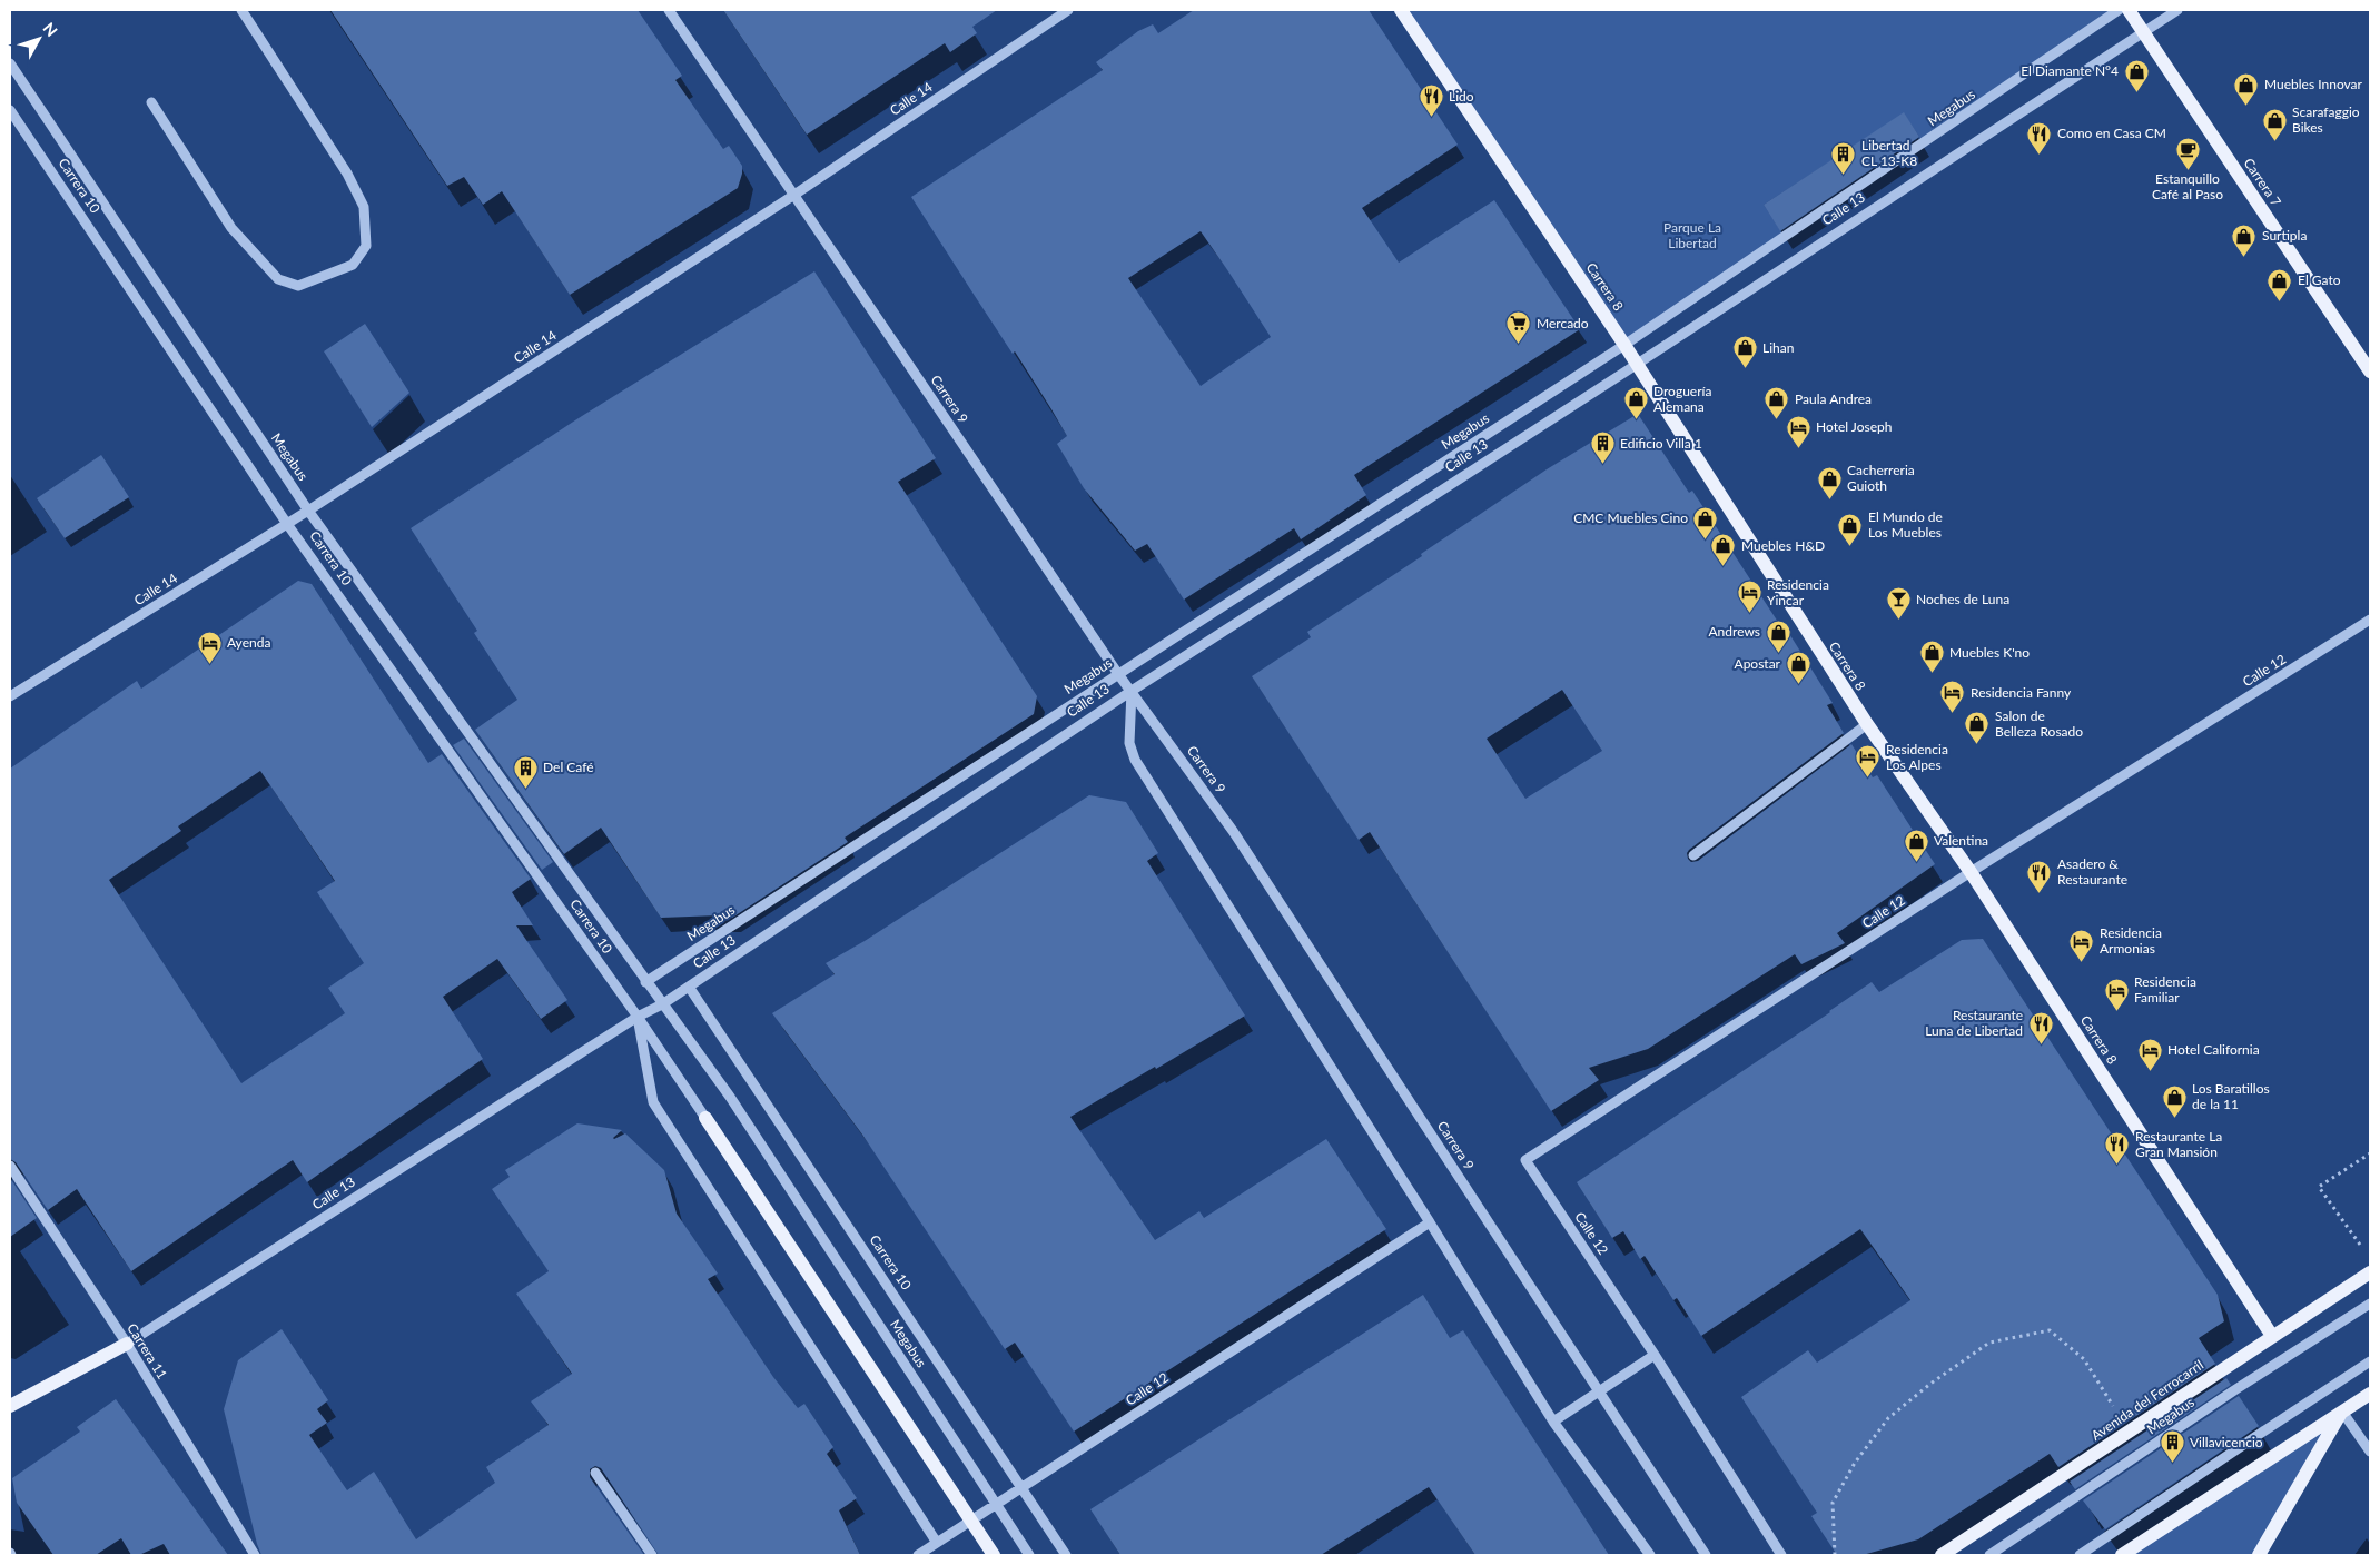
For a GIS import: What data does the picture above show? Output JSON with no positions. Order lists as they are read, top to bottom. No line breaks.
{"streets":{"main road":["Carrera 7","Carrera 10","Calle 13","Carrera 8","Avenida del Ferrocarril"],"street":["Calle 14","Megabus","Carrera 9","Calle 12","Carrera 11"]},"crossings":[["Calle 14","Megabus"],["Calle 14","Carrera 10"],["Calle 14","Carrera 9"],["Megabus","Calle 13"],["Megabus","Carrera 8"],["Megabus","Carrera 9"],["Carrera 7","Calle 13"],["Carrera 10","Calle 13"],["Carrera 10","Calle 12"],["Calle 13","Carrera 8"],["Calle 13","Carrera 9"],["Calle 13","Carrera 11"],["Carrera 8","Calle 12"],["Carrera 8","Avenida del Ferrocarril"]],"parks":["Parque La Libertad"],"places":{"shop":["El Diamante N°4","Muebles Innovar","Scarafaggio Bikes","Surtipla","El Gato","Lihan","Droguería Alemana","Paula Andrea","Cacherreria Guioth","CMC Muebles Cino","El Mundo de Los Muebles","Muebles H&D","Andrews","Muebles K'no","Apostar","Salon de Belleza Rosado","Valentina","Los Baratillos de la 11"],"restaurant":["Lido","Como en Casa CM","Asadero & Restaurante","Restaurante Luna de Libertad","Restaurante La Gran Mansión"],"cafe":["Estanquillo Café al Paso"],"building":["Libertad CL 13-K8","Edificio Villa 1","Del Café","Villavicencio"],"supermarket":["Mercado"],"hotel":["Hotel Joseph","Residencia Yincar","Ayenda","Residencia Fanny","Residencia Los Alpes","Residencia Armonias","Residencia Familiar","Hotel California"],"bar":["Noches de Luna"]},"north":"top right"}
